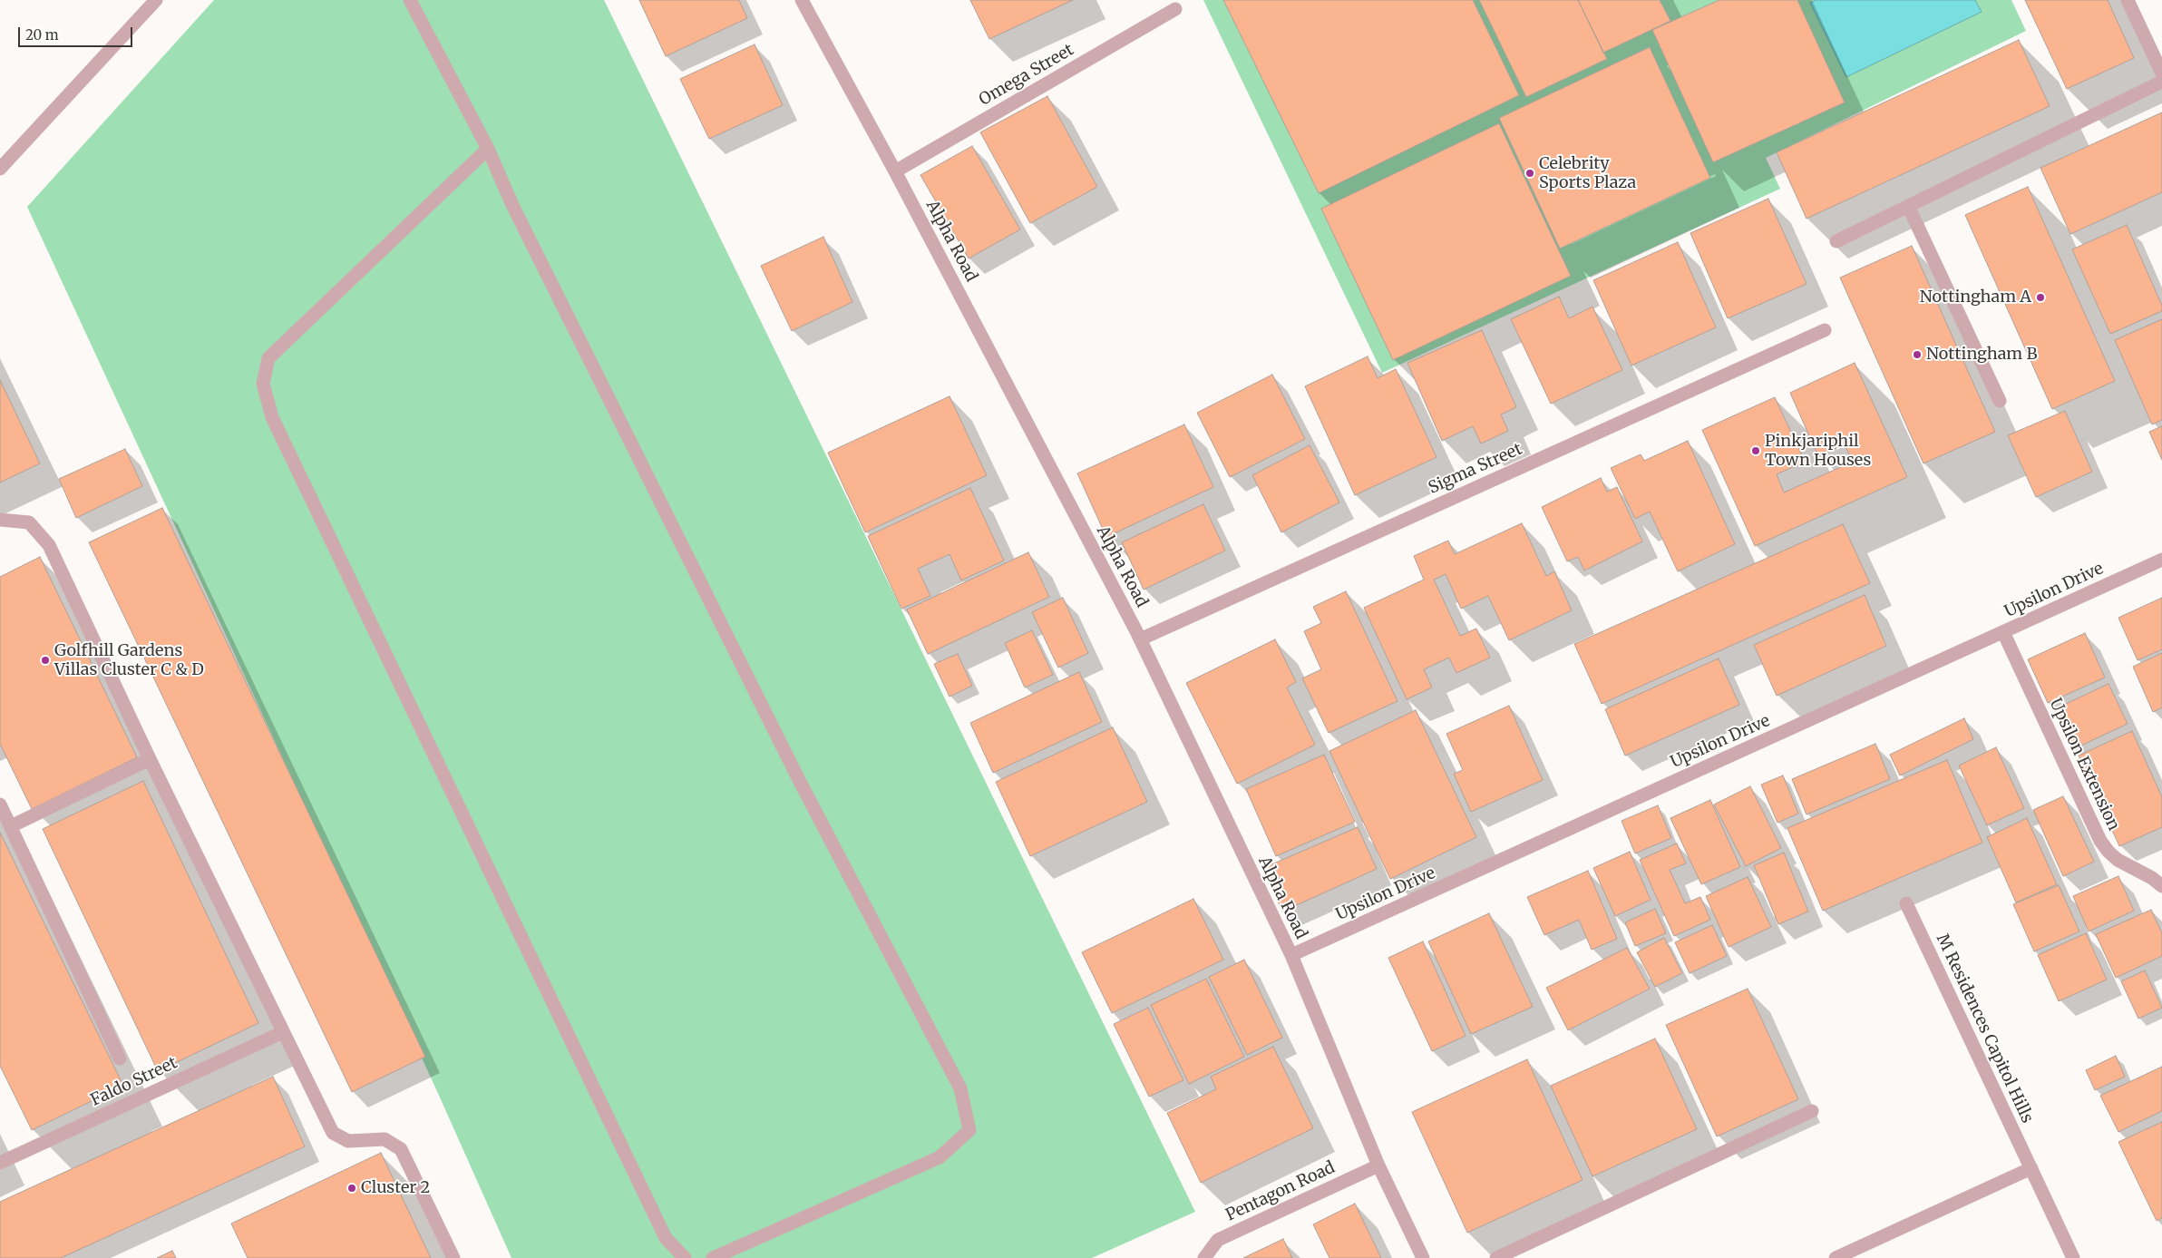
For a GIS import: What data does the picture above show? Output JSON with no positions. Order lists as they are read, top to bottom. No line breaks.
{"streets":{"street":["Omega Street","Alpha Road","Sigma Street","Upsilon Drive","Upsilon Extension","M Residences Capitol Hills","Faldo Street","Pentagon Road"]},"crossings":[["Omega Street","Alpha Road"],["Alpha Road","Sigma Street"],["Alpha Road","Upsilon Drive"],["Alpha Road","Pentagon Road"],["Upsilon Drive","Upsilon Extension"]],"places":["Celebrity Sports Plaza","Nottingham A","Nottingham B","Pinkjariphil Town Houses","Golfhill Gardens Villas Cluster C & D","Cluster 2"],"scale_bar":"20 m"}
